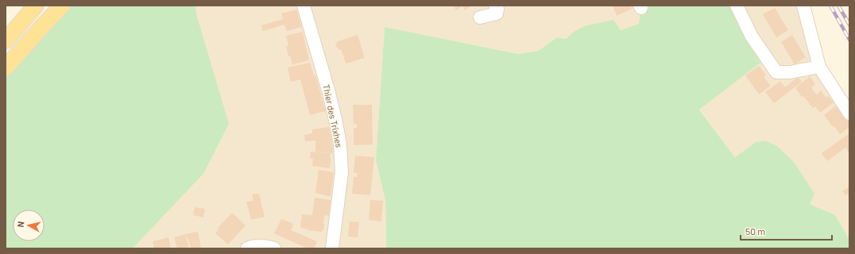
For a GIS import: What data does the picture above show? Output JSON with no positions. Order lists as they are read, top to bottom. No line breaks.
{"streets":{"street":["Thier des Trixhes"]},"scale_bar":"50 m","north":"left"}
